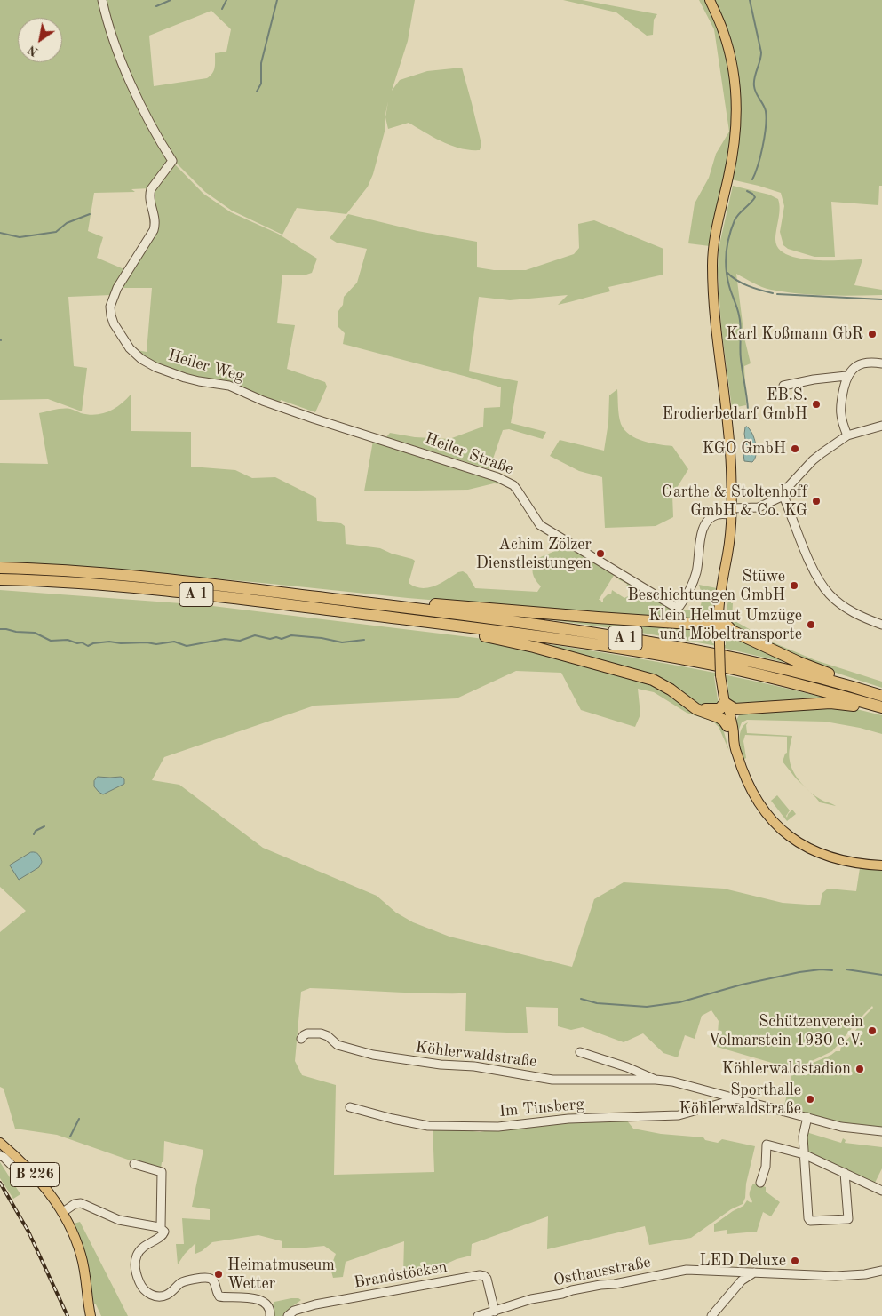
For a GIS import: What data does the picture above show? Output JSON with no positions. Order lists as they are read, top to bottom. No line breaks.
{"streets":{"highway":["A 1"],"main road":["B 226"],"street":["Heiler Weg","Heiler Straße","Köhlerwaldstraße","Im Tinsberg","Osthausstraße","Brandstöcken"]},"crossings":[["Heiler Weg","Heiler Straße"],["Köhlerwaldstraße","Im Tinsberg"],["Osthausstraße","Brandstöcken"]],"places":["Karl Koßmann GbR","EB.S. Erodierbedarf GmbH","KGO GmbH","Garthe & Stoltenhoff GmbH & Co. KG","Achim Zölzer Dienstleistungen","Stüwe Beschichtungen GmbH","Klein Helmut Umzüge und Möbeltransporte","Schützenverein Volmarstein 1930 e.V.","Köhlerwaldstadion","Sporthalle Köhlerwaldstraße","LED Deluxe","Heimatmuseum Wetter"],"north":"bottom left"}
